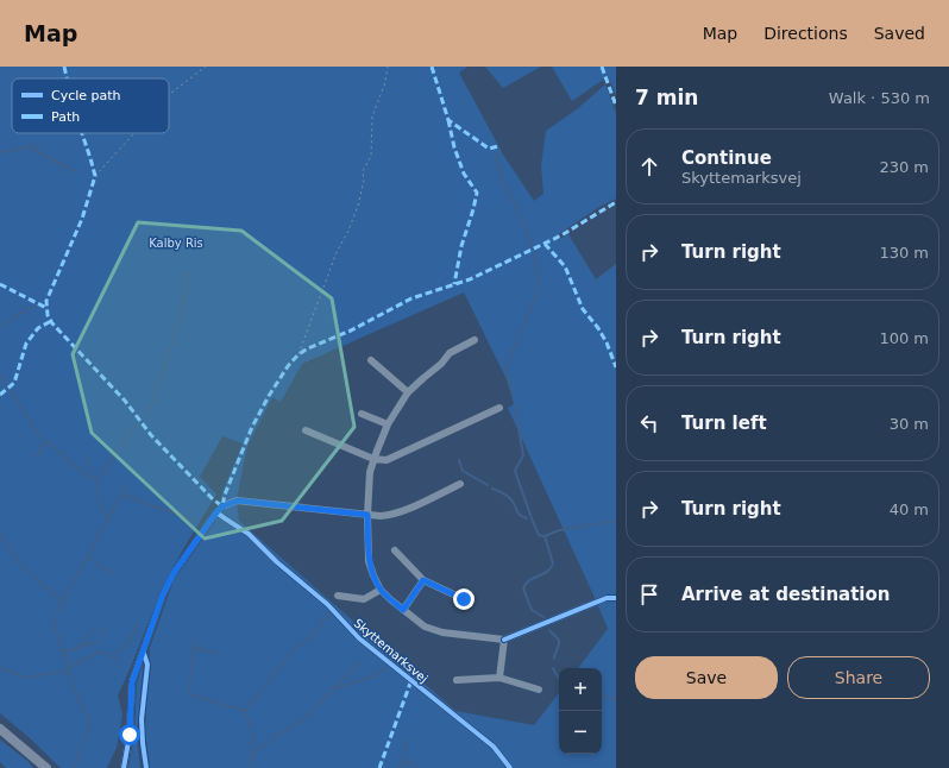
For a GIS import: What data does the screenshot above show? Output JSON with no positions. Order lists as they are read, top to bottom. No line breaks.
{"streets":{"street":["Skyttemarksvej"]},"parks":["Kalby Ris"],"legend":["Cycle path","Path"],"page":{"header":"Map","nav":["Map","Directions","Saved"],"heading":["7 min","Walk · 530 m"],"list":[["Continue","Skyttemarksvej","230 m"],["Turn right","130 m"],["Turn right","100 m"],["Turn left","30 m"],["Turn right","40 m"],"Arrive at destination"],"buttons":["Save","Share"],"map_buttons":["+","−"]}}
